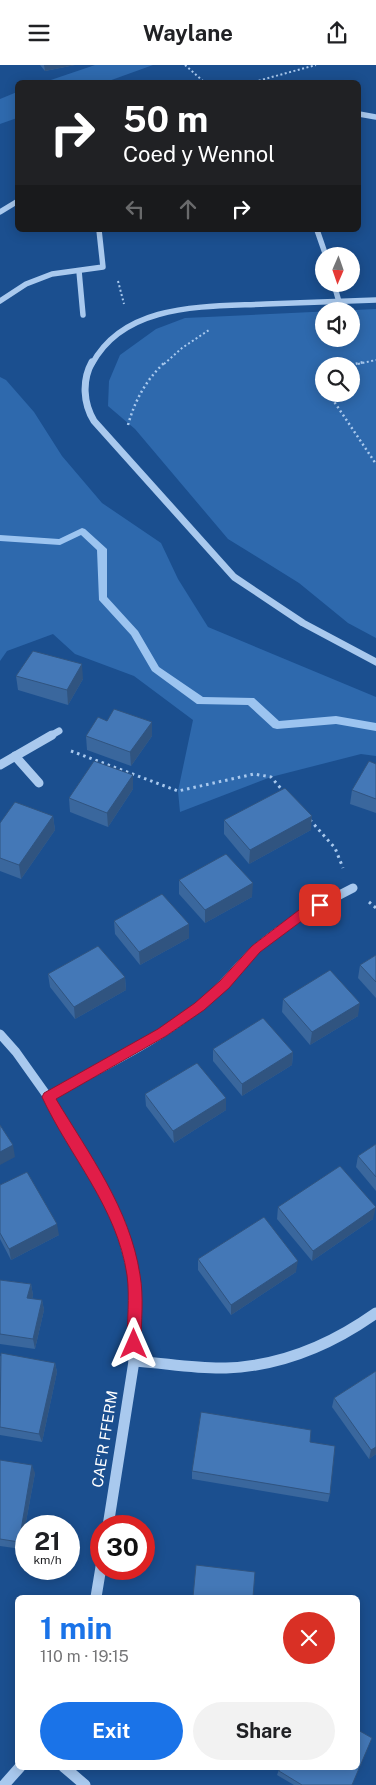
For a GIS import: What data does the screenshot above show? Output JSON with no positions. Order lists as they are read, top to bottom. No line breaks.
{"streets":{"street":["CAE'R FFERM"]},"north":"bottom","page":{"header":"Waylane","turn":["50 m","Coed y Wennol"],"speed":"21 km/h","limit":"30","heading":["1 min","110 m · 19:15"],"buttons":["Exit","Share"]}}
